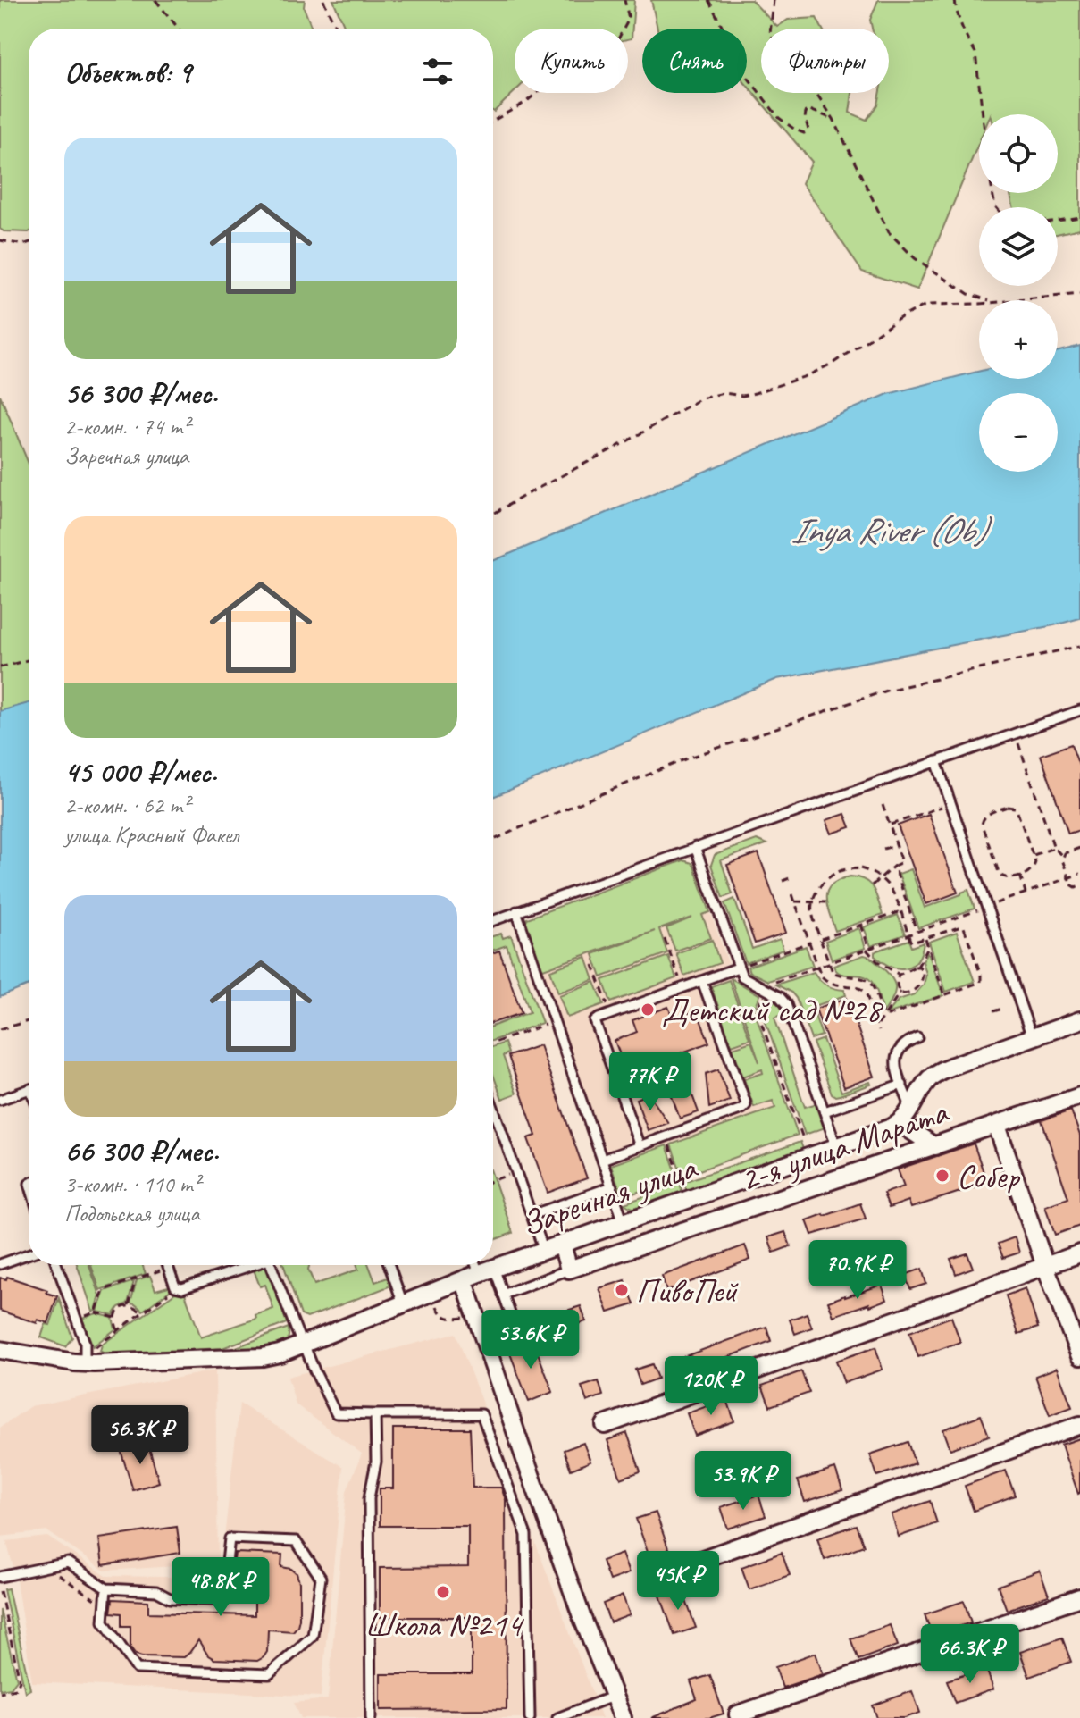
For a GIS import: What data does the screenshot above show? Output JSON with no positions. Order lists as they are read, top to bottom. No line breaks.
{"streets":{"street":["2-я улица Марата","Заречная улица"]},"water":["Inya River (Ob)"],"places":["Детский сад №28","Собер","ПивоПей","Школа №214"],"page":{"chip":["Купить","Снять","Фильтры"],"heading":"Объектов: 9","map_buttons":["+","−"],"list":[{"name":"56 300 ₽/мес.","note":"2-комн. · 74 m² · Заречная улица"},{"name":"45 000 ₽/мес.","note":"2-комн. · 62 m² · улица Красный Факел"},{"name":"66 300 ₽/мес.","note":"3-комн. · 110 m² · Подольская улица"}],"price":["77K ₽","70.9K ₽","53.6K ₽","120K ₽","56.3K ₽","53.9K ₽","45K ₽","48.8K ₽","66.3K ₽"]}}
